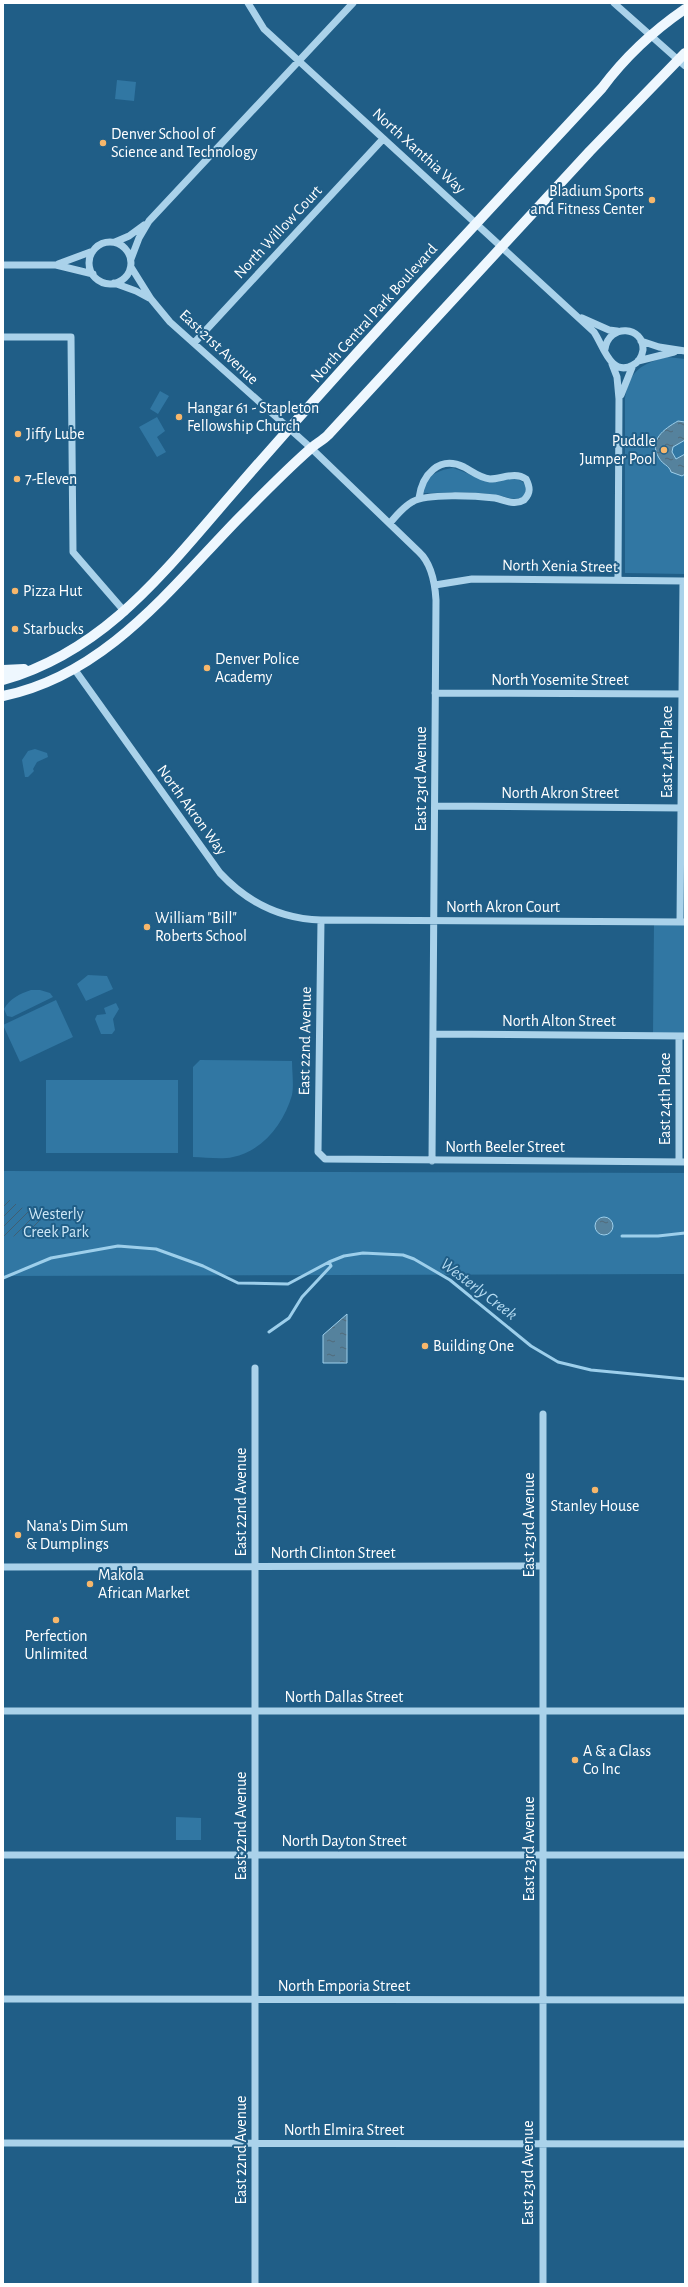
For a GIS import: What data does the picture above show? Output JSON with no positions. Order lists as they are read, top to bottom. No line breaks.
{"streets":{"main road":["North Central Park Boulevard"],"street":["North Xanthia Way","North Willow Court","East 21st Avenue","North Xenia Street","North Yosemite Street","East 24th Place","East 23rd Avenue","North Akron Street","North Akron Way","North Akron Court","North Alton Street","East 22nd Avenue","North Beeler Street","North Clinton Street","North Dallas Street","North Dayton Street","North Emporia Street","North Elmira Street"]},"crossings":[["North Xanthia Way","North Willow Court"],["North Xanthia Way","North Central Park Boulevard"],["North Willow Court","East 21st Avenue"],["North Central Park Boulevard","East 21st Avenue"],["East 21st Avenue","East 23rd Avenue"],["North Xenia Street","East 24th Place"],["North Xenia Street","East 23rd Avenue"],["North Yosemite Street","East 24th Place"],["North Yosemite Street","East 23rd Avenue"],["East 24th Place","North Akron Street"],["East 24th Place","North Akron Court"],["East 24th Place","North Alton Street"],["East 24th Place","North Beeler Street"],["East 23rd Avenue","North Akron Street"],["East 23rd Avenue","North Akron Court"],["East 23rd Avenue","North Alton Street"],["East 23rd Avenue","North Beeler Street"],["East 23rd Avenue","North Clinton Street"],["East 23rd Avenue","North Dallas Street"],["East 23rd Avenue","North Dayton Street"],["East 23rd Avenue","North Emporia Street"],["East 23rd Avenue","North Elmira Street"],["North Akron Way","North Akron Court"],["North Akron Way","East 22nd Avenue"],["North Akron Court","East 22nd Avenue"],["East 22nd Avenue","North Beeler Street"],["East 22nd Avenue","North Clinton Street"],["East 22nd Avenue","North Dallas Street"],["East 22nd Avenue","North Dayton Street"],["East 22nd Avenue","North Emporia Street"],["East 22nd Avenue","North Elmira Street"]],"water":["Westerly Creek"],"parks":["Westerly Creek Park"],"places":["Denver School of Science and Technology","Bladium Sports and Fitness Center","Hangar 61 - Stapleton Fellowship Church","Jiffy Lube","Puddle Jumper Pool","7-Eleven","Pizza Hut","Starbucks","Denver Police Academy","William \"Bill\" Roberts School","Building One","Stanley House","Nana's Dim Sum & Dumplings","Makola African Market","Perfection Unlimited","A & a Glass Co Inc"]}
